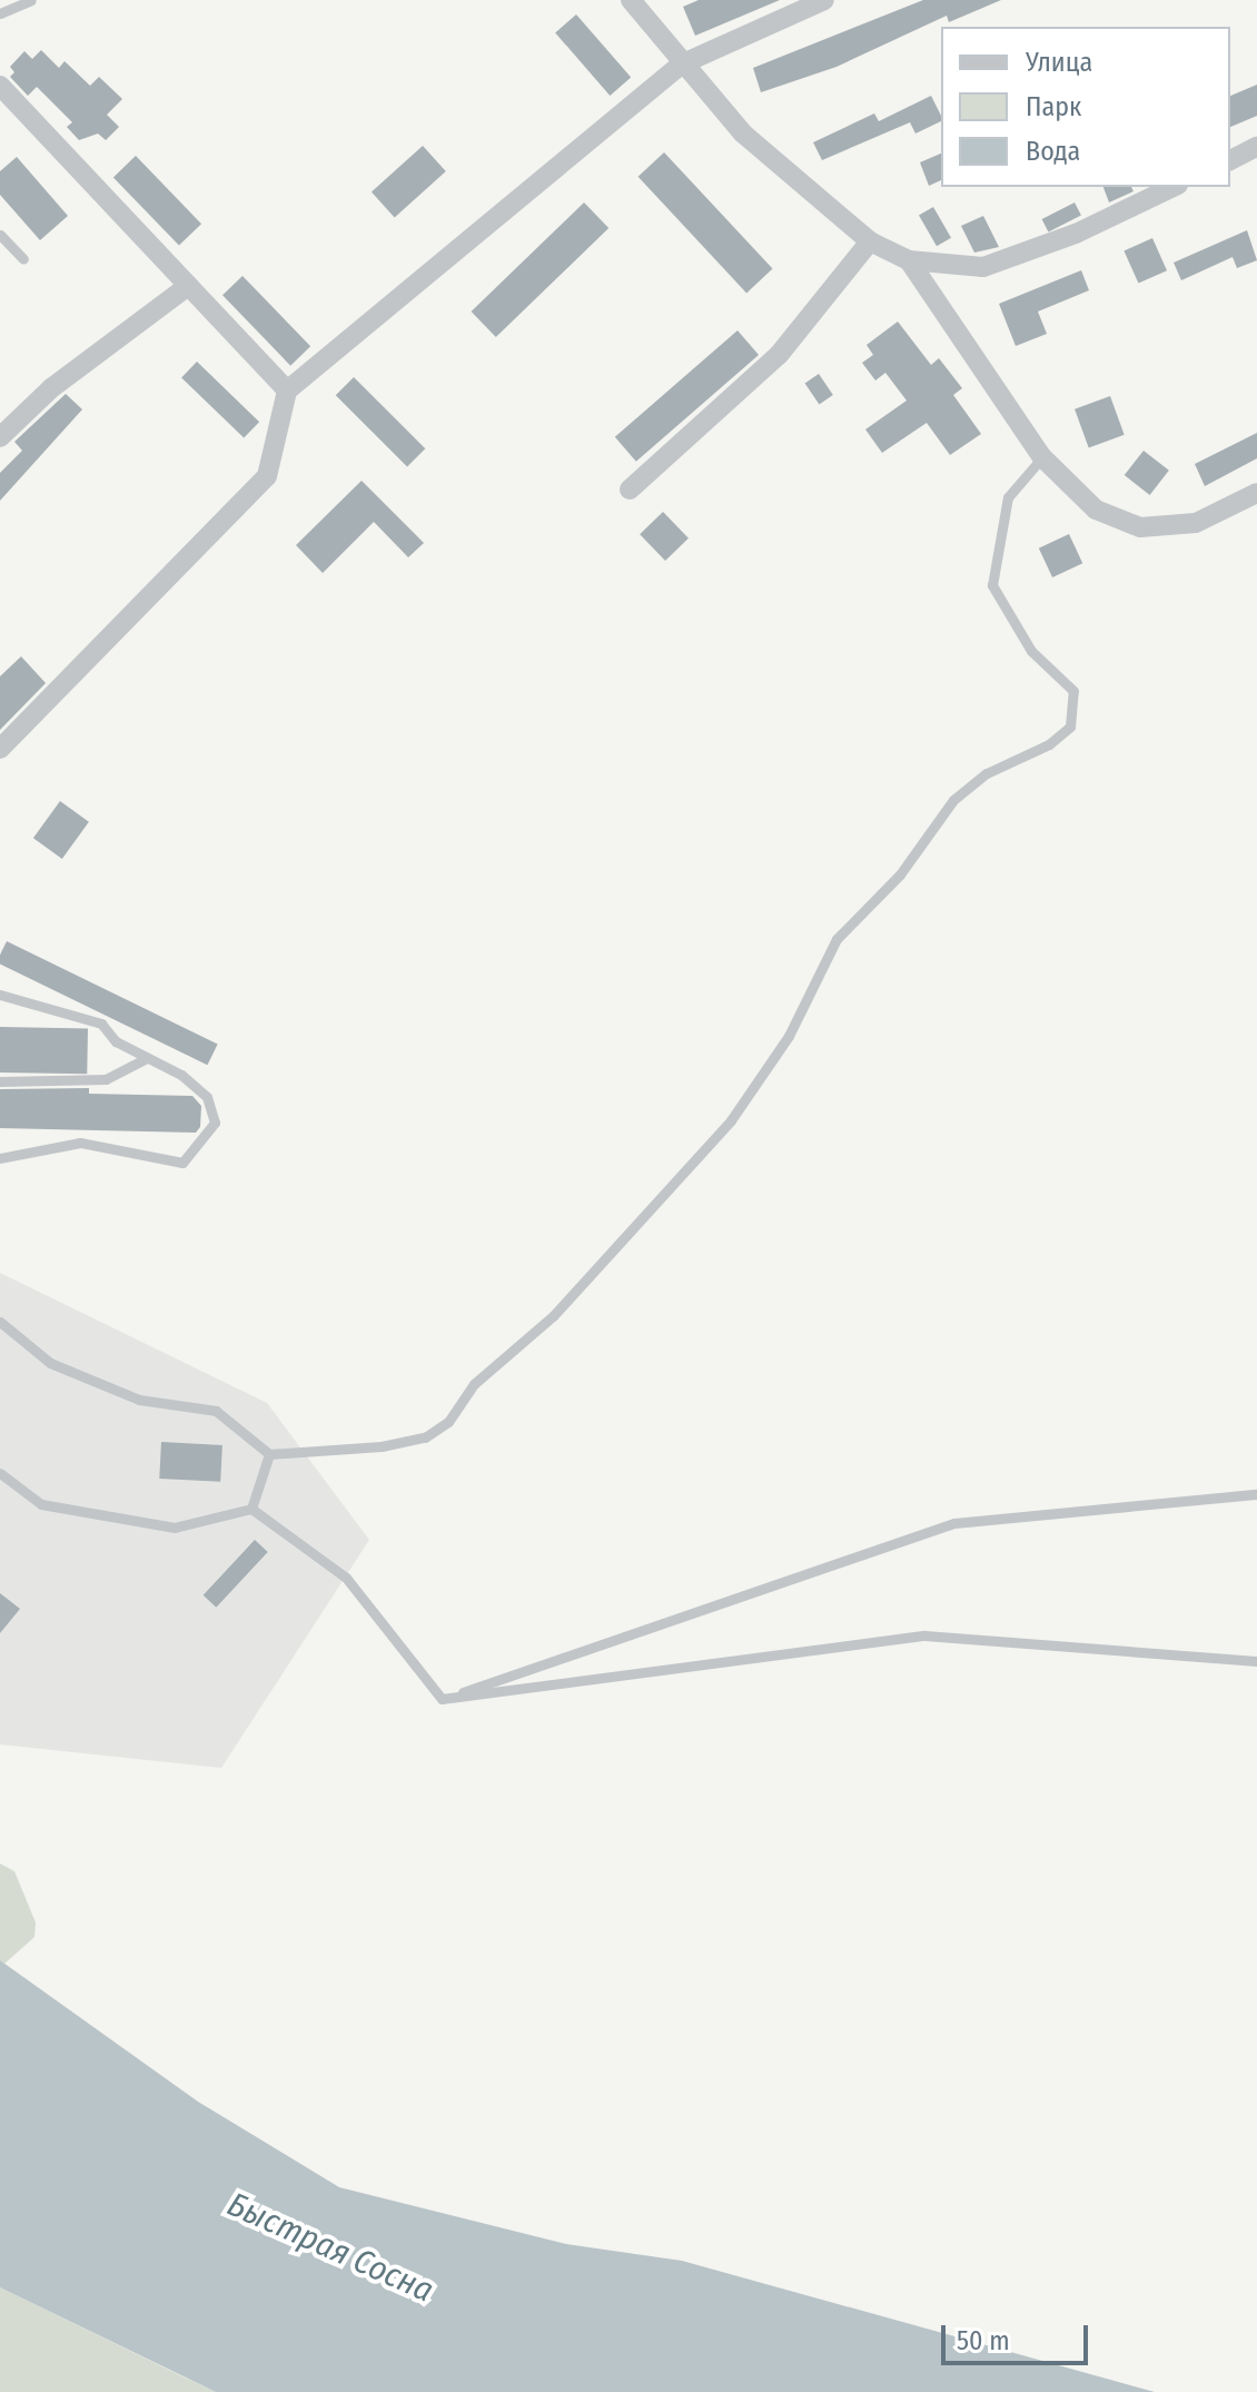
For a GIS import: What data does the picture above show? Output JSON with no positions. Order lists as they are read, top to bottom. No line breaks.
{"water":["Быстрая Сосна"],"legend":["Улица","Парк","Вода"],"scale_bar":"50 m"}
